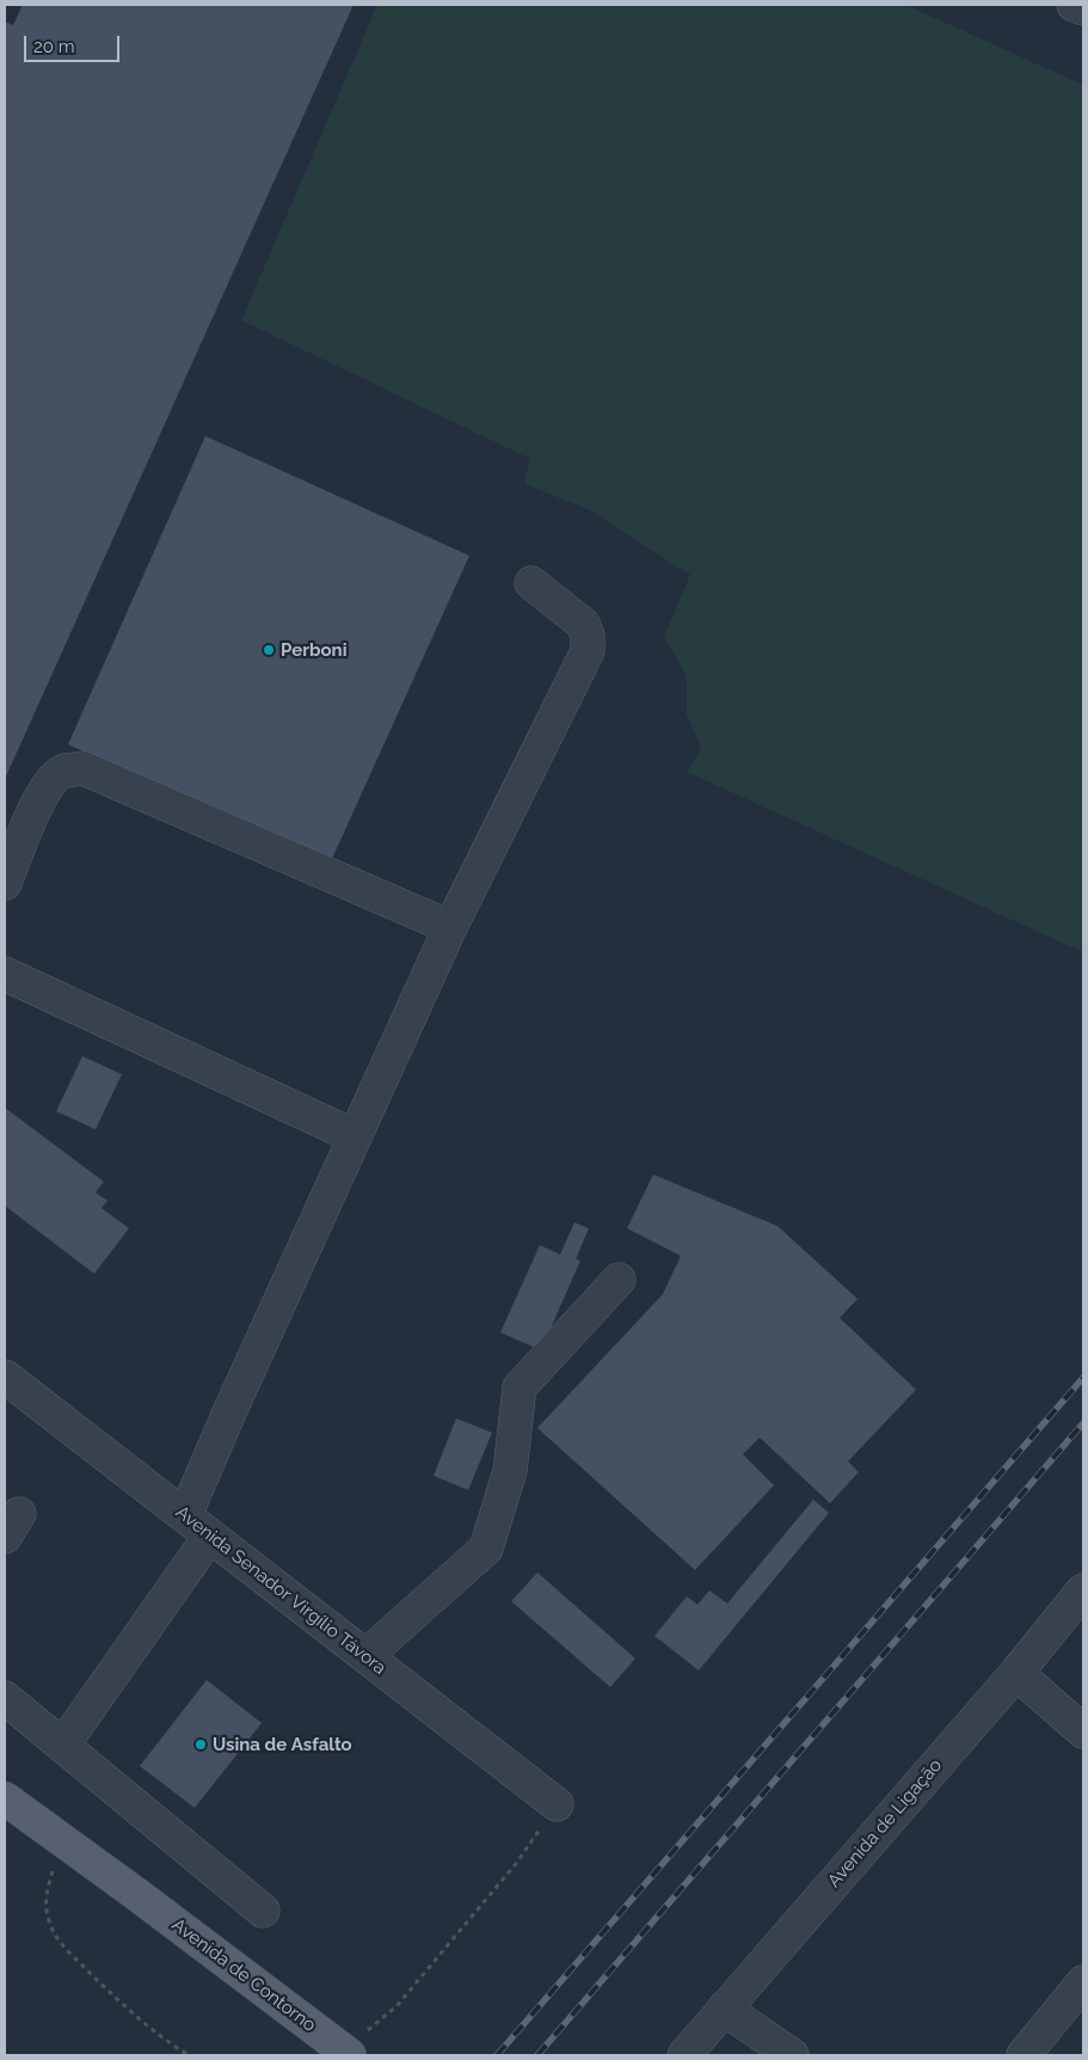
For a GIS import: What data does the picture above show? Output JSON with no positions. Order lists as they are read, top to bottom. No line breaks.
{"streets":{"main road":["Avenida de Contorno"],"street":["Avenida Senador Virgílio Távora","Avenida de Ligação"]},"places":["Perboni","Usina de Asfalto"],"scale_bar":"20 m"}
